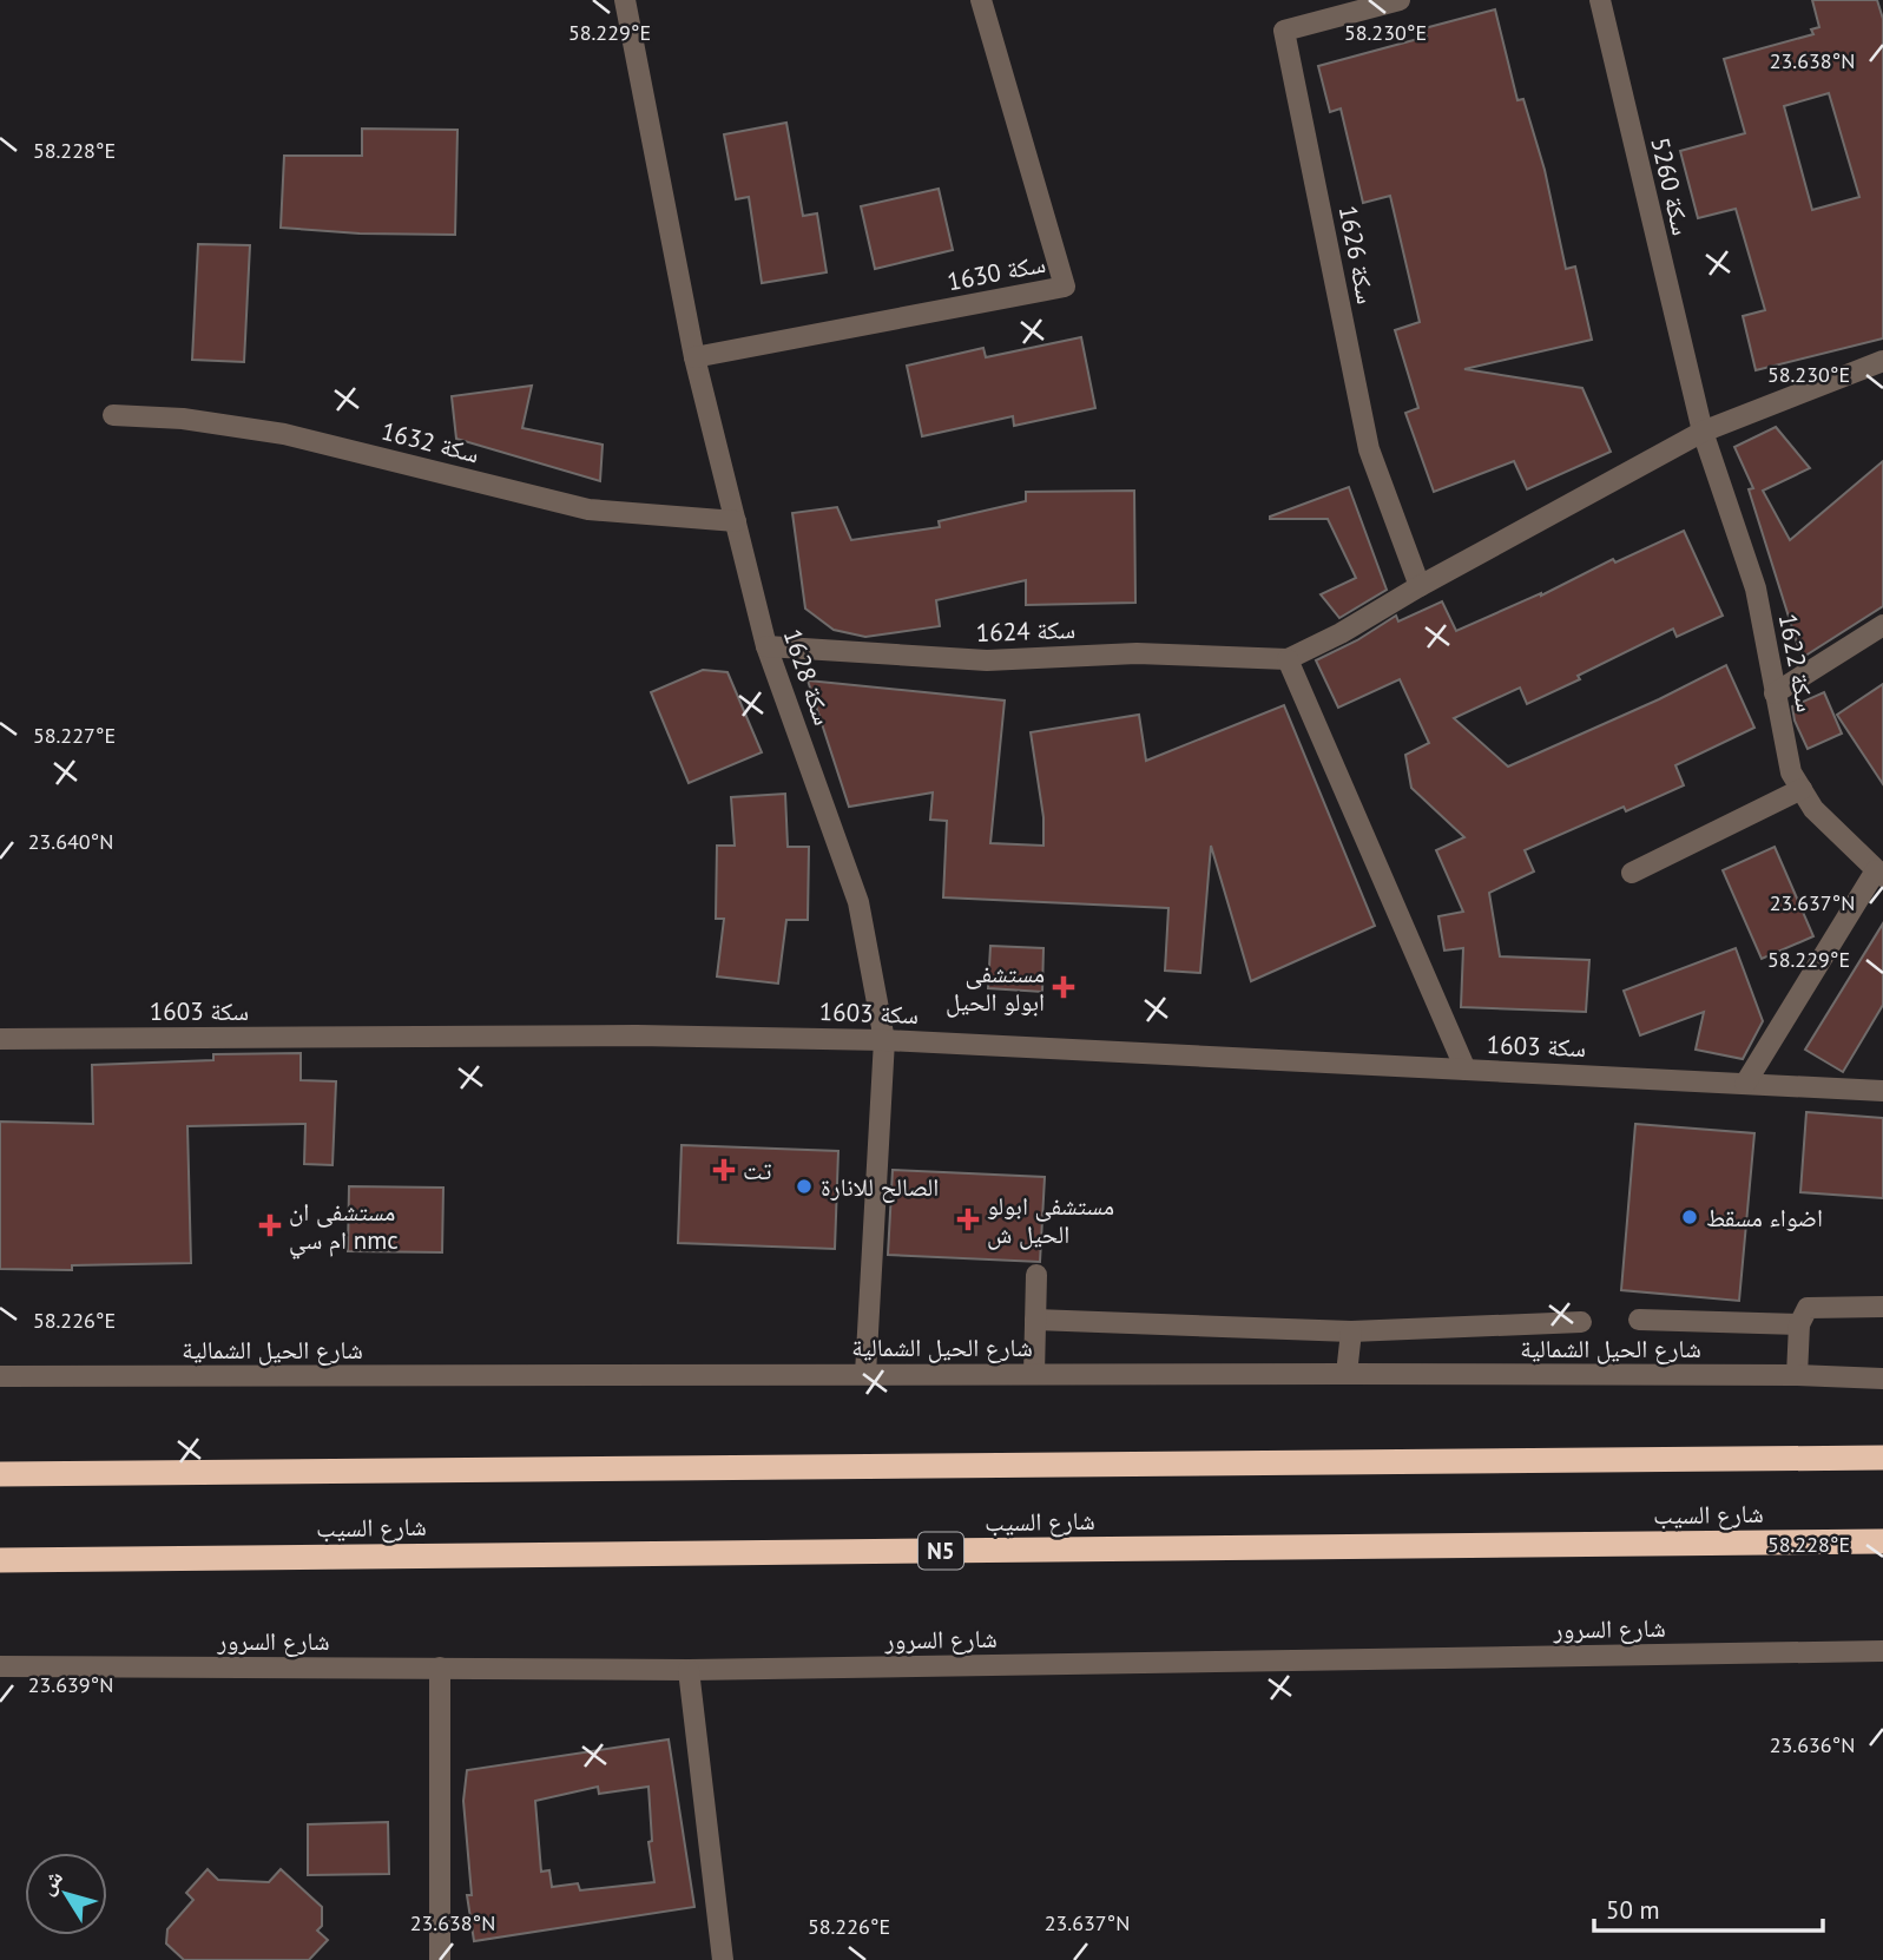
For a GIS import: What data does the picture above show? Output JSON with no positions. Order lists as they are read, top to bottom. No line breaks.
{"streets":{"highway":["شارع السيب","N5"],"street":["سكة 5260","سكة 1626","سكة 1630","سكة 1632","سكة 1624","سكة 1622","سكة 1628","سكة 1603","شارع الحيل الشمالية","شارع السرور"]},"crossings":[["سكة 5260","سكة 1624"],["سكة 5260","سكة 1622"],["سكة 1626","سكة 1624"],["سكة 1630","سكة 1628"],["سكة 1632","سكة 1628"],["سكة 1624","سكة 1622"],["سكة 1624","سكة 1628"],["سكة 1628","سكة 1603"],["سكة 1628","شارع الحيل الشمالية"]],"places":{"health":["مستشفى ابولو الحيل","تت","مستشفى ابولو الحيل ش","مستشفى ان ام سي nmc"],"other":["الصالح للانارة","اضواء مسقط"]},"scale_bar":"50 m","north":"top left","coordinates":["58.229°E","58.230°E","23.638°N","58.228°E","58.227°E","23.640°N","23.637°N","58.226°E","23.639°N","23.636°N"]}
